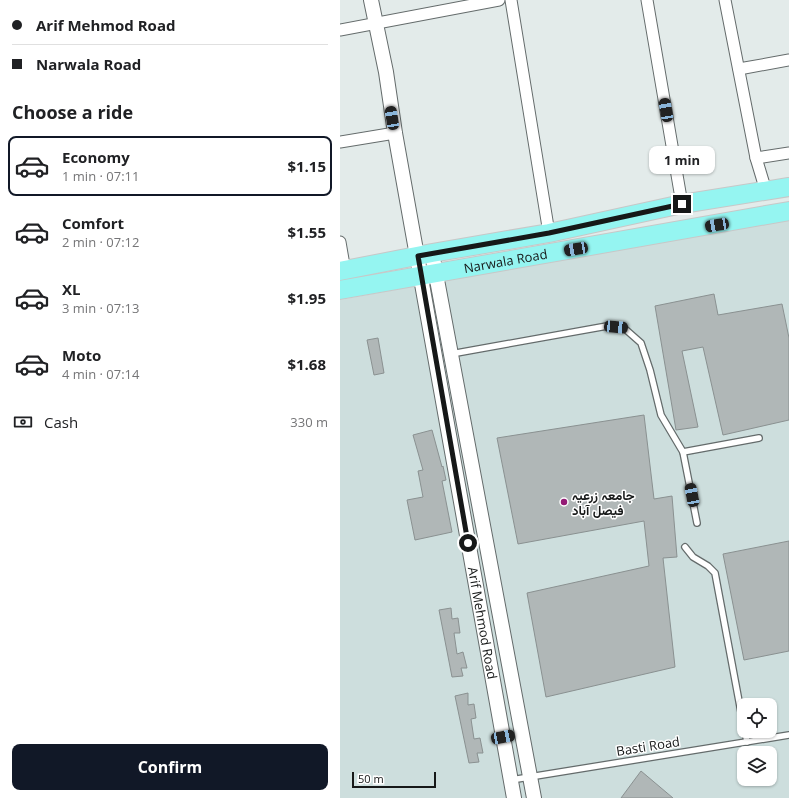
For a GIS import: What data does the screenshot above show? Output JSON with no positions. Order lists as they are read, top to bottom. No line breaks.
{"streets":{"main road":["Narwala Road"],"street":["Arif Mehmod Road"],"lane":["Basti Road"]},"crossings":[["Narwala Road","Arif Mehmod Road"],["Arif Mehmod Road","Basti Road"]],"places":["جامعہ زرعیہ فیصل آباد"],"scale_bar":"50 m","page":{"banner":["Arif Mehmod Road","Narwala Road"],"heading":"Choose a ride","list":[{"name":"Economy","note":"1 min · 07:11","value":"$1.15"},{"name":"Comfort","note":"2 min · 07:12","value":"$1.55"},{"name":"XL","note":"3 min · 07:13","value":"$1.95"},{"name":"Moto","note":"4 min · 07:14","value":"$1.68"}],"bubble":"1 min","pay":["Cash","330 m"],"buttons":"Confirm","scale":"50 m"}}
